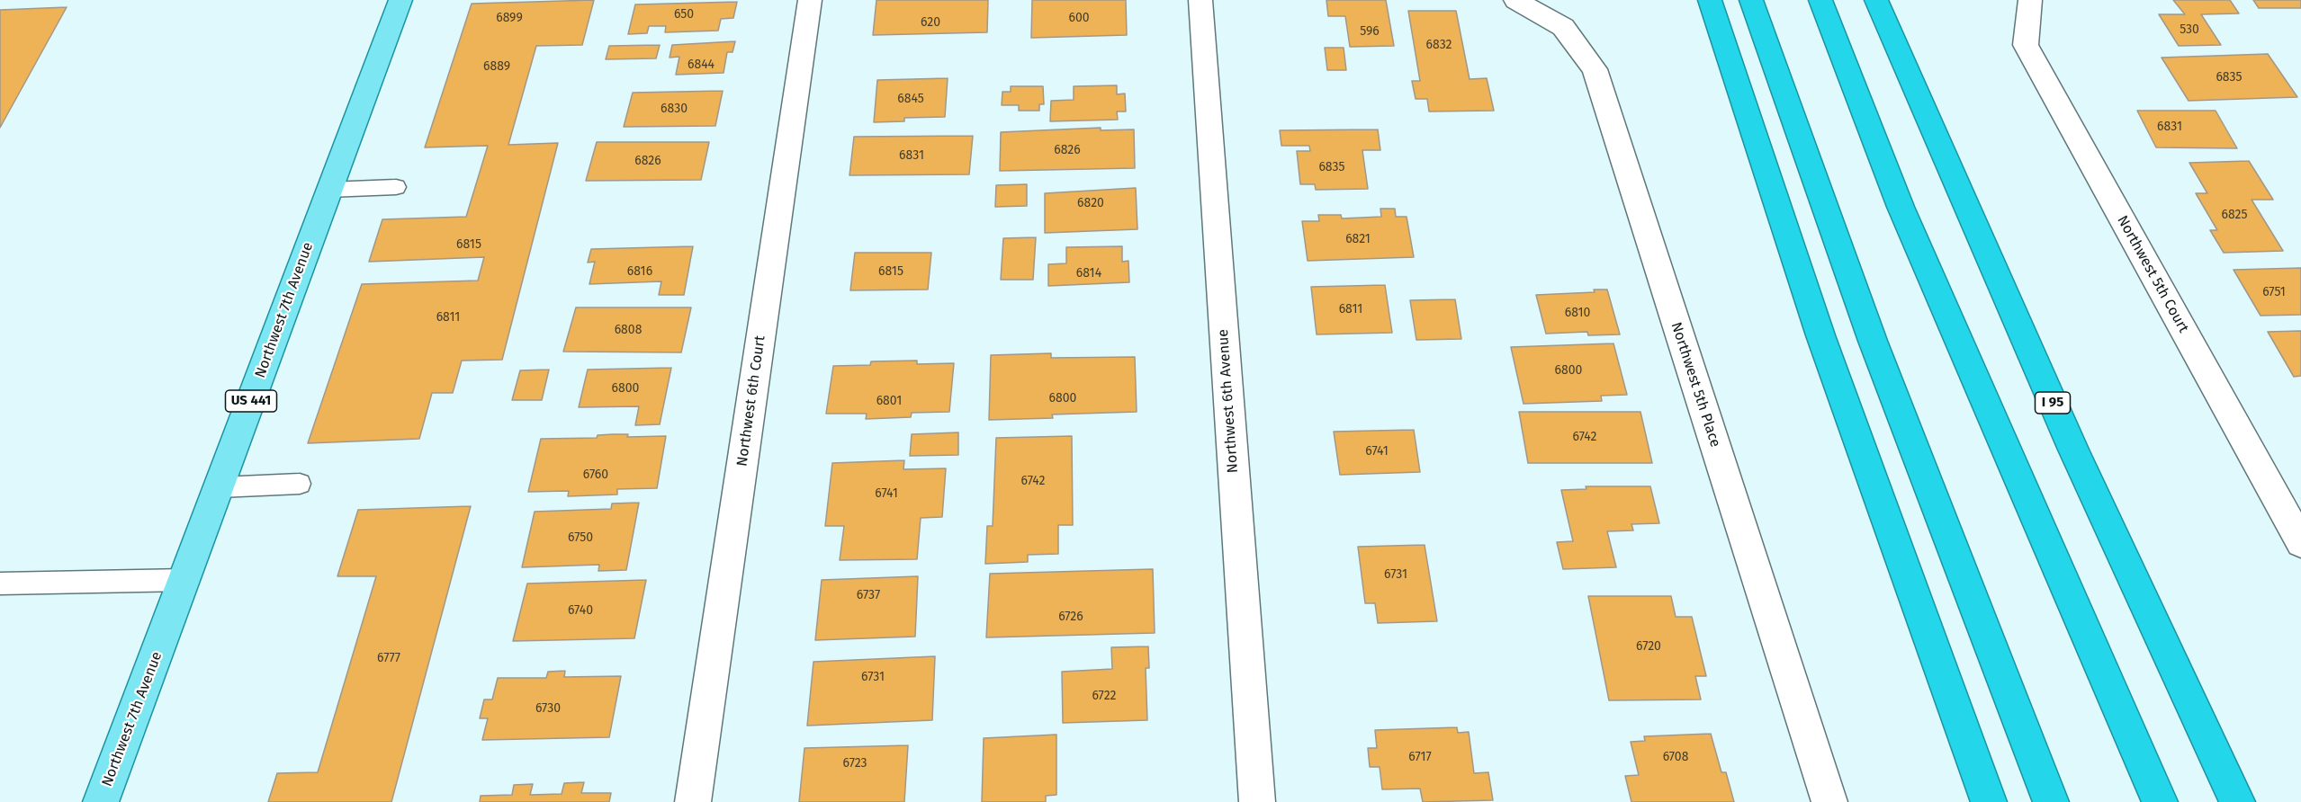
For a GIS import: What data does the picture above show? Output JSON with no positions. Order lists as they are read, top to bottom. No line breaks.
{"streets":{"highway":["I 95"],"main road":["Northwest 7th Avenue","US 441"],"street":["Northwest 5th Court","Northwest 5th Place","Northwest 6th Court","Northwest 6th Avenue"]},"house_numbers":["650","6899","600","620","530","596","6832","6844","6889","6835","6845","6830","6831","6826","6831","6826","6835","6820","6825","6821","6815","6816","6815","6814","6751","6811","6810","6811","6808","6800","6800","6800","6801","6742","6741","6760","6742","6741","6750","6731","6737","6740","6726","6720","6777","6731","6722","6730","6717","6708","6723"]}
